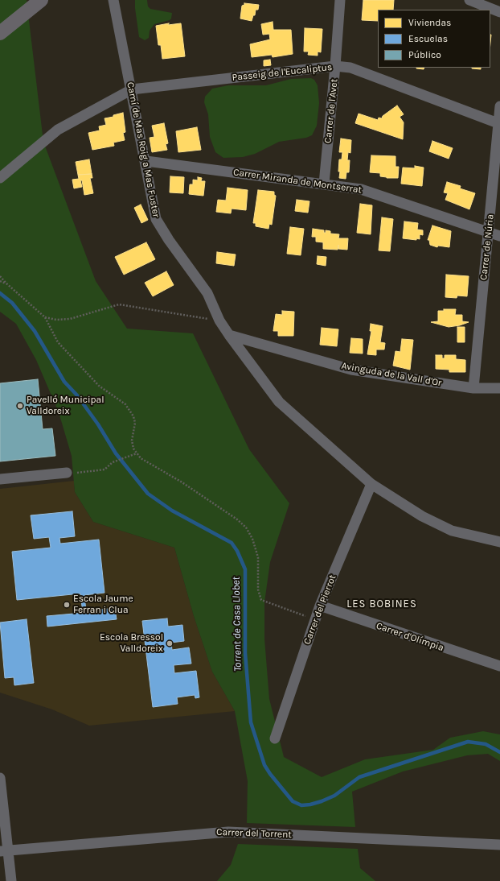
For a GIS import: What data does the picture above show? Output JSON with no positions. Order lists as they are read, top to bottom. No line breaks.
{"streets":{"street":["Passeig de l'Eucaliptus","Carrer de l'Avet","Camí de Mas Roig a Mas Fuster","Carrer Miranda de Montserrat","Carrer de Núria","Avinguda de la Vall d'Or","Carrer del Pierrot","Carrer d'Olímpia","Carrer del Torrent"]},"crossings":[["Passeig de l'Eucaliptus","Carrer de l'Avet"],["Passeig de l'Eucaliptus","Camí de Mas Roig a Mas Fuster"],["Passeig de l'Eucaliptus","Carrer de Núria"],["Carrer de l'Avet","Carrer Miranda de Montserrat"],["Camí de Mas Roig a Mas Fuster","Carrer Miranda de Montserrat"],["Camí de Mas Roig a Mas Fuster","Avinguda de la Vall d'Or"],["Camí de Mas Roig a Mas Fuster","Carrer del Pierrot"],["Carrer Miranda de Montserrat","Carrer de Núria"],["Carrer de Núria","Avinguda de la Vall d'Or"],["Carrer del Pierrot","Carrer d'Olímpia"]],"districts":["LES BOBINES"],"water":["Torrent de Casa Llobet"],"places":["Pavelló Municipal Valldoreix","Escola Jaume Ferran i Clua","Escola Bressol Valldoreix"],"legend":["Viviendas","Escuelas","Público"]}
